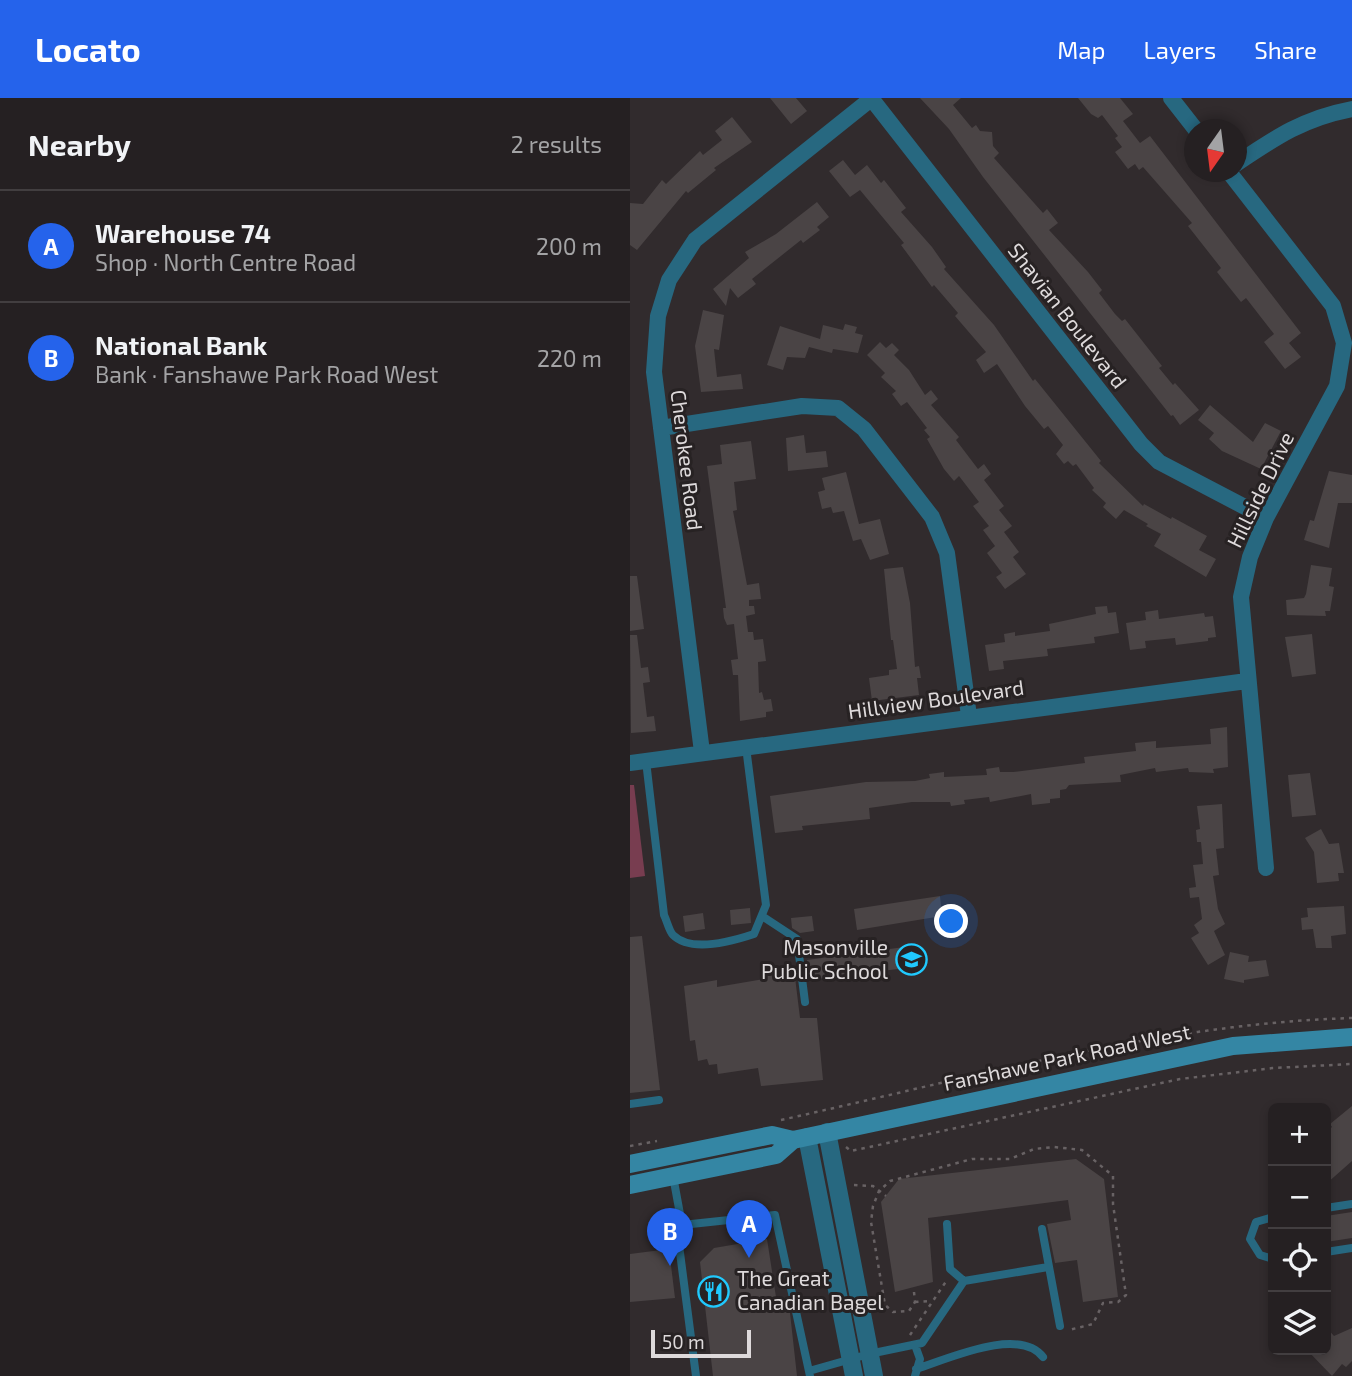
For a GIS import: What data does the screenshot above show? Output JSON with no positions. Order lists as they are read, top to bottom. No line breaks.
{"streets":{"main road":["Fanshawe Park Road West"],"street":["Shavian Boulevard","Cherokee Road","Hillside Drive","Hillview Boulevard"]},"crossings":[["Shavian Boulevard","Cherokee Road"],["Shavian Boulevard","Hillside Drive"],["Cherokee Road","Hillview Boulevard"],["Hillside Drive","Hillview Boulevard"]],"places":{"school or university":["Masonville Public School"],"restaurant":["The Great Canadian Bagel"]},"scale_bar":"50 m","north":"bottom","page":{"header":"Locato","nav":["Map","Layers","Share"],"heading":["Nearby","2 results"],"list":[{"mark":"A","name":"Warehouse 74","note":"Shop · North Centre Road","value":"200 m"},{"mark":"B","name":"National Bank","note":"Bank · Fanshawe Park Road West","value":"220 m"}],"map_buttons":["+","−"],"pins":["A","B"],"scale":"50 m"}}
